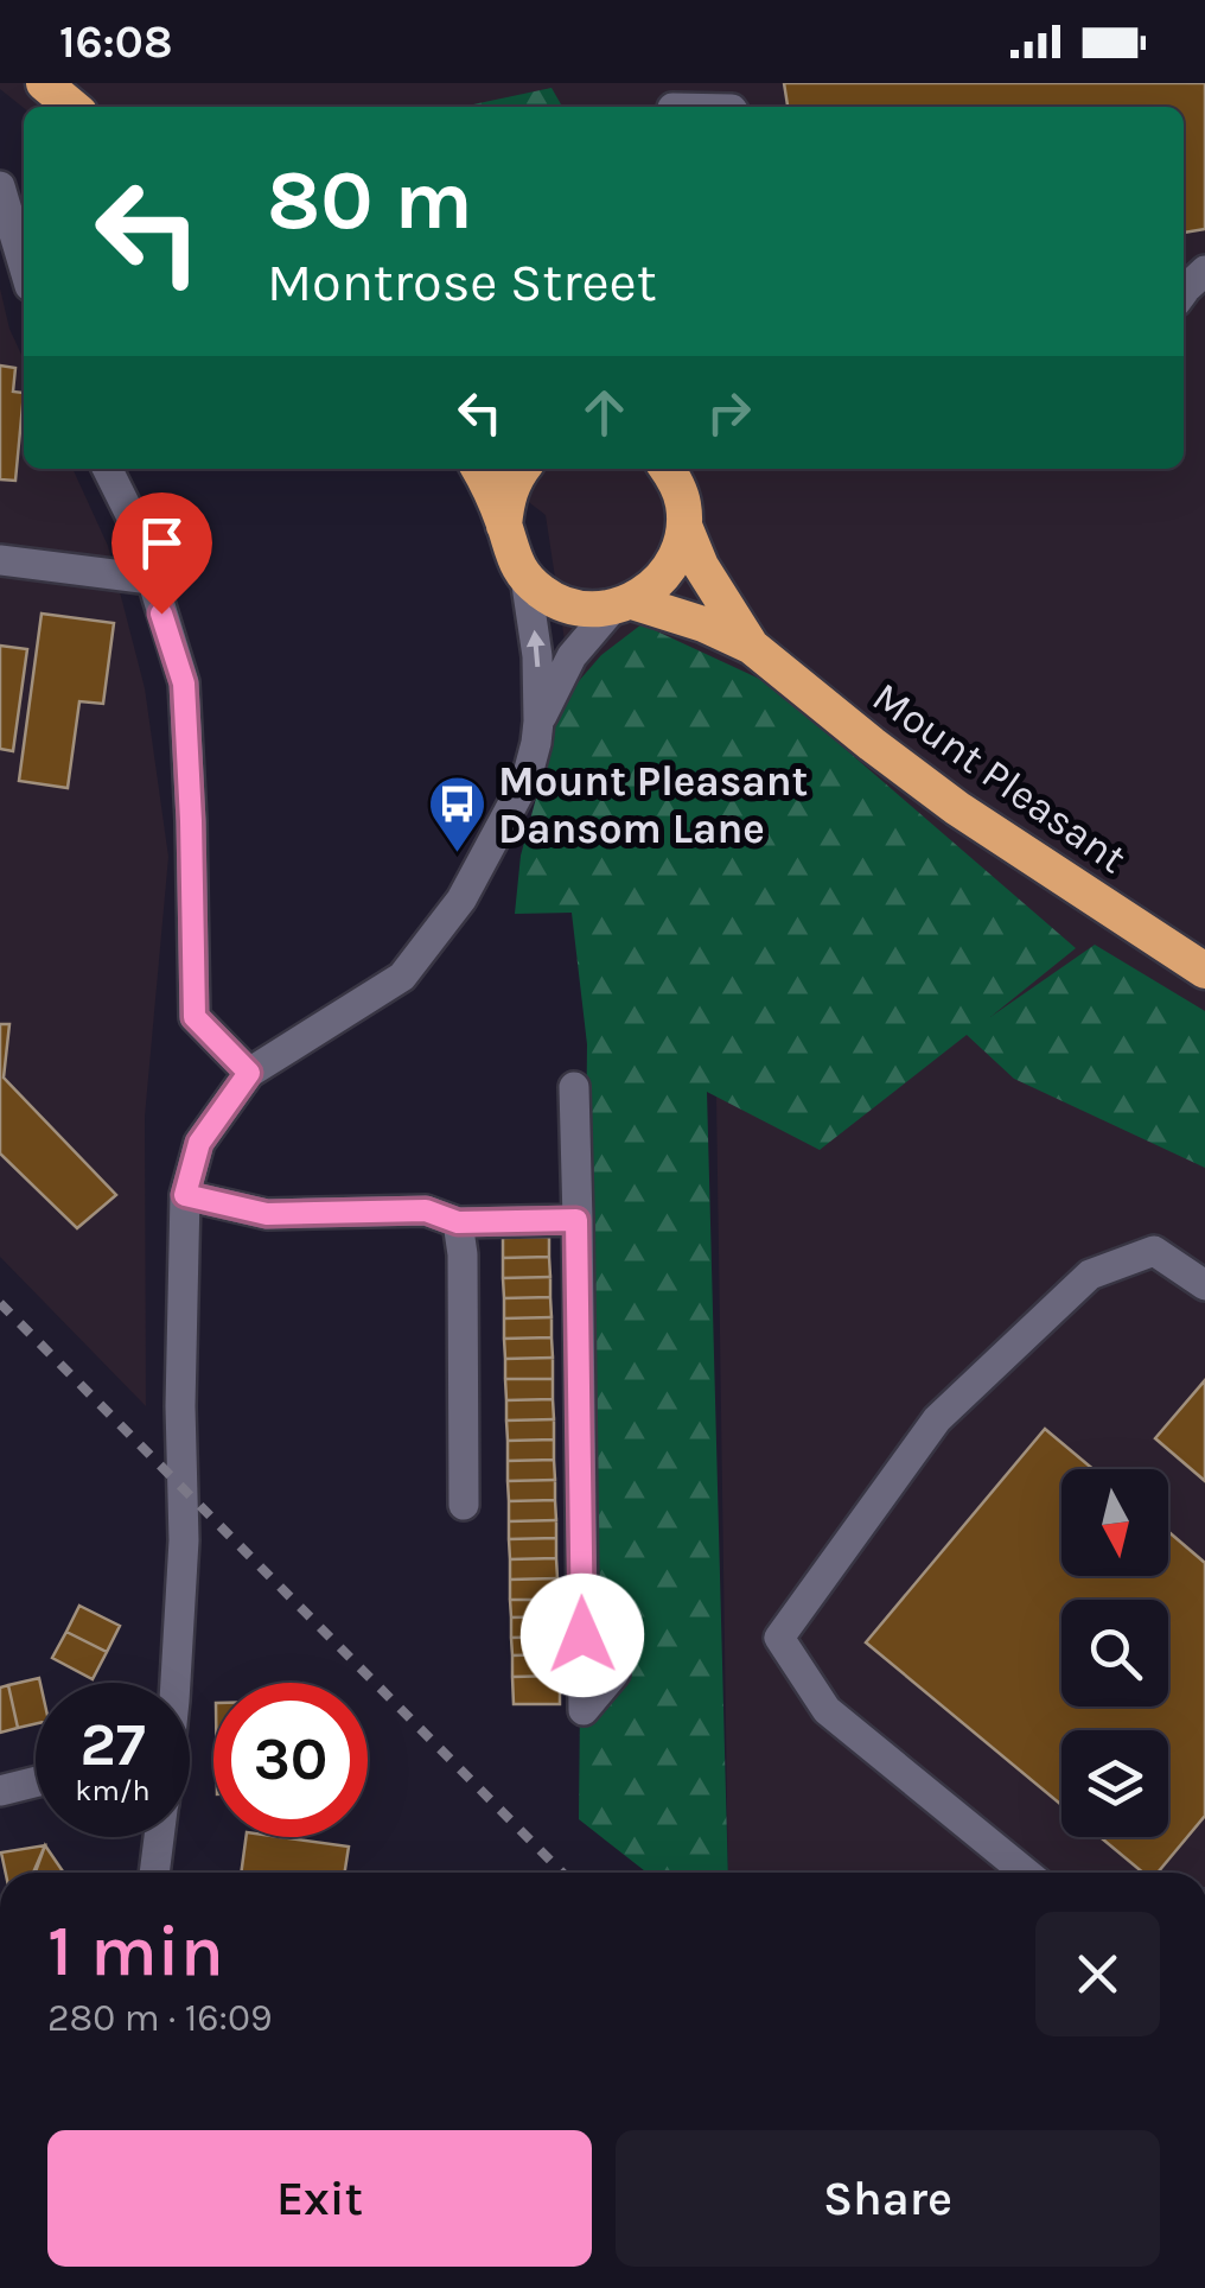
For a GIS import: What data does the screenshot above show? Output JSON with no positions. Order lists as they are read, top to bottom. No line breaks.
{"streets":{"highway":["Mount Pleasant"]},"places":{"bus stop":["Mount Pleasant Dansom Lane"]},"north":"bottom","page":{"status":"16:08","turn":["80 m","Montrose Street"],"speed":"27 km/h","limit":"30","heading":["1 min","280 m · 16:09"],"buttons":["Exit","Share"]}}
